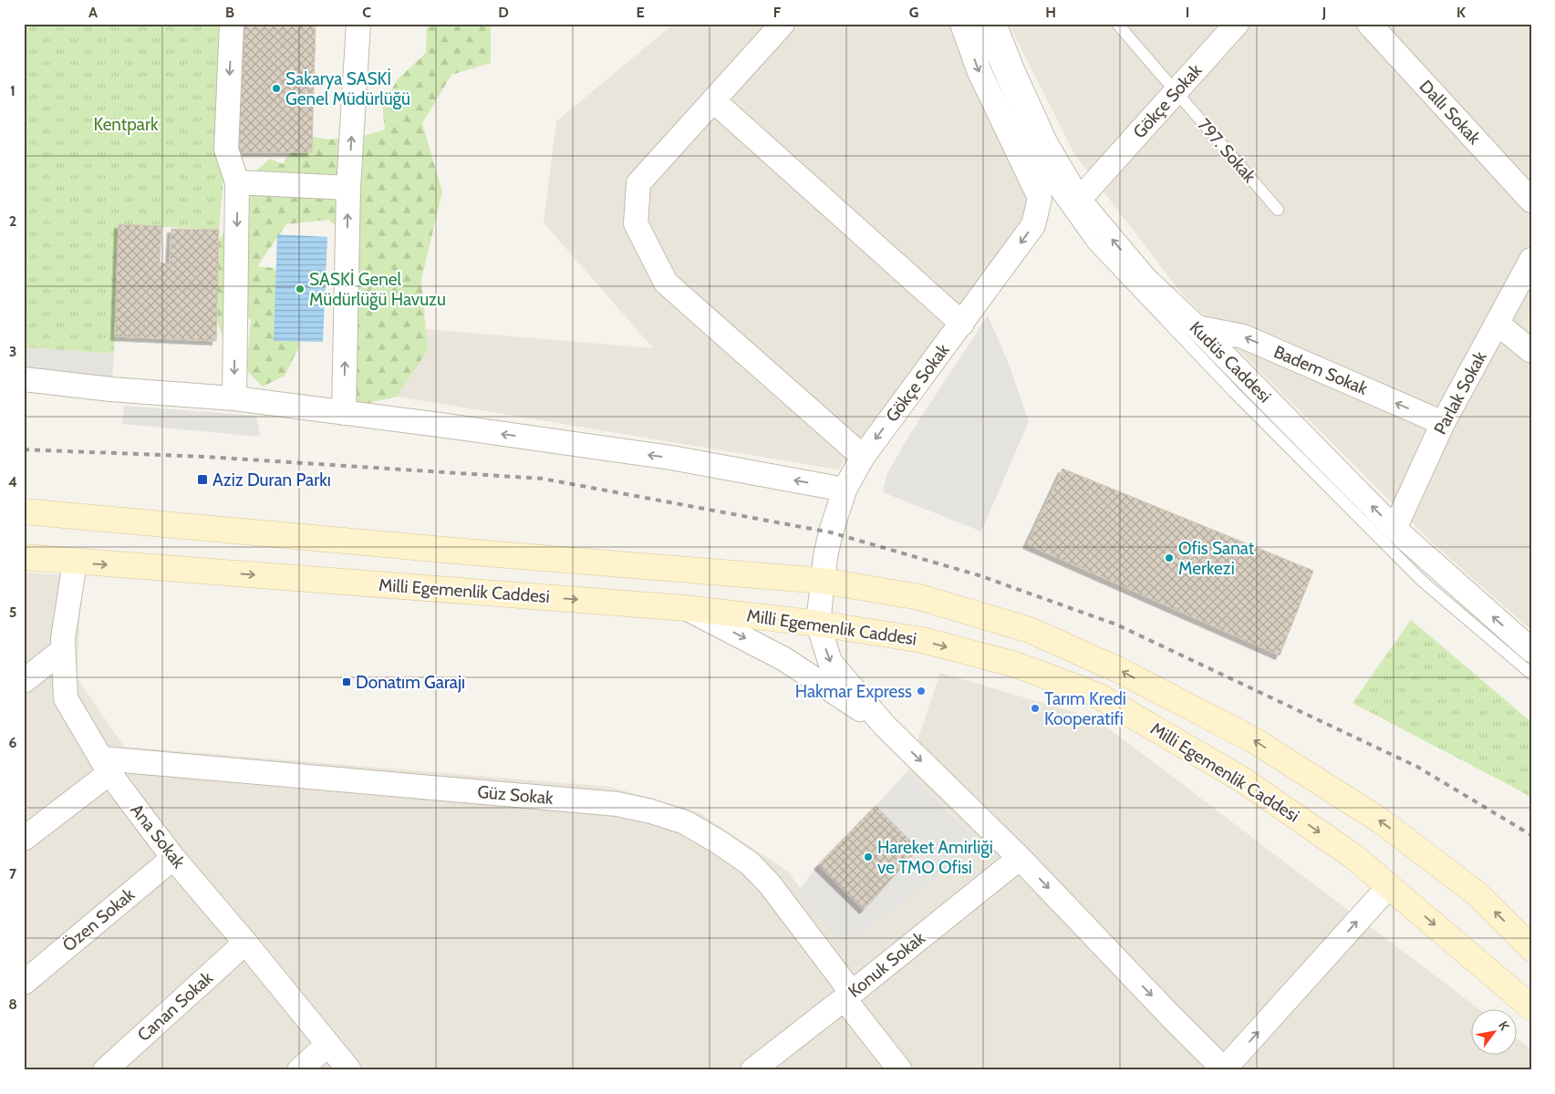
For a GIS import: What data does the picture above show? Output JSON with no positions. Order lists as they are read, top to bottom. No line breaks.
{"streets":{"main road":["Milli Egemenlik Caddesi"],"street":["Gökçe Sokak","Dallı Sokak","Kudüs Caddesi","Badem Sokak","Parlak Sokak","Güz Sokak","Ana Sokak","Özen Sokak","Konuk Sokak","Canan Sokak"],"lane":["797. Sokak"]},"crossings":[["Gökçe Sokak","797. Sokak"],["Gökçe Sokak","Kudüs Caddesi"],["Gökçe Sokak","Milli Egemenlik Caddesi"],["Kudüs Caddesi","Badem Sokak"],["Kudüs Caddesi","Parlak Sokak"],["Badem Sokak","Parlak Sokak"],["Milli Egemenlik Caddesi","Ana Sokak"],["Güz Sokak","Ana Sokak"],["Güz Sokak","Konuk Sokak"],["Ana Sokak","Özen Sokak"],["Ana Sokak","Canan Sokak"]],"one_way":["Gökçe Sokak","Kudüs Caddesi","Badem Sokak"],"parks":["Kentpark"],"places":{"other":["Sakarya SASKİ Genel Müdürlüğü","SASKİ Genel Müdürlüğü Havuzu","Ofis Sanat Merkezi","Hakmar Express","Tarım Kredi Kooperatifi","Hareket Amirliği ve TMO Ofisi"],"transit":["Aziz Duran Parkı","Donatım Garajı"]},"north":"top right","grid":{"columns":["A","B","C","D","E","F","G","H","I","J","K"],"rows":["1","2","3","4","5","6","7","8"]}}
